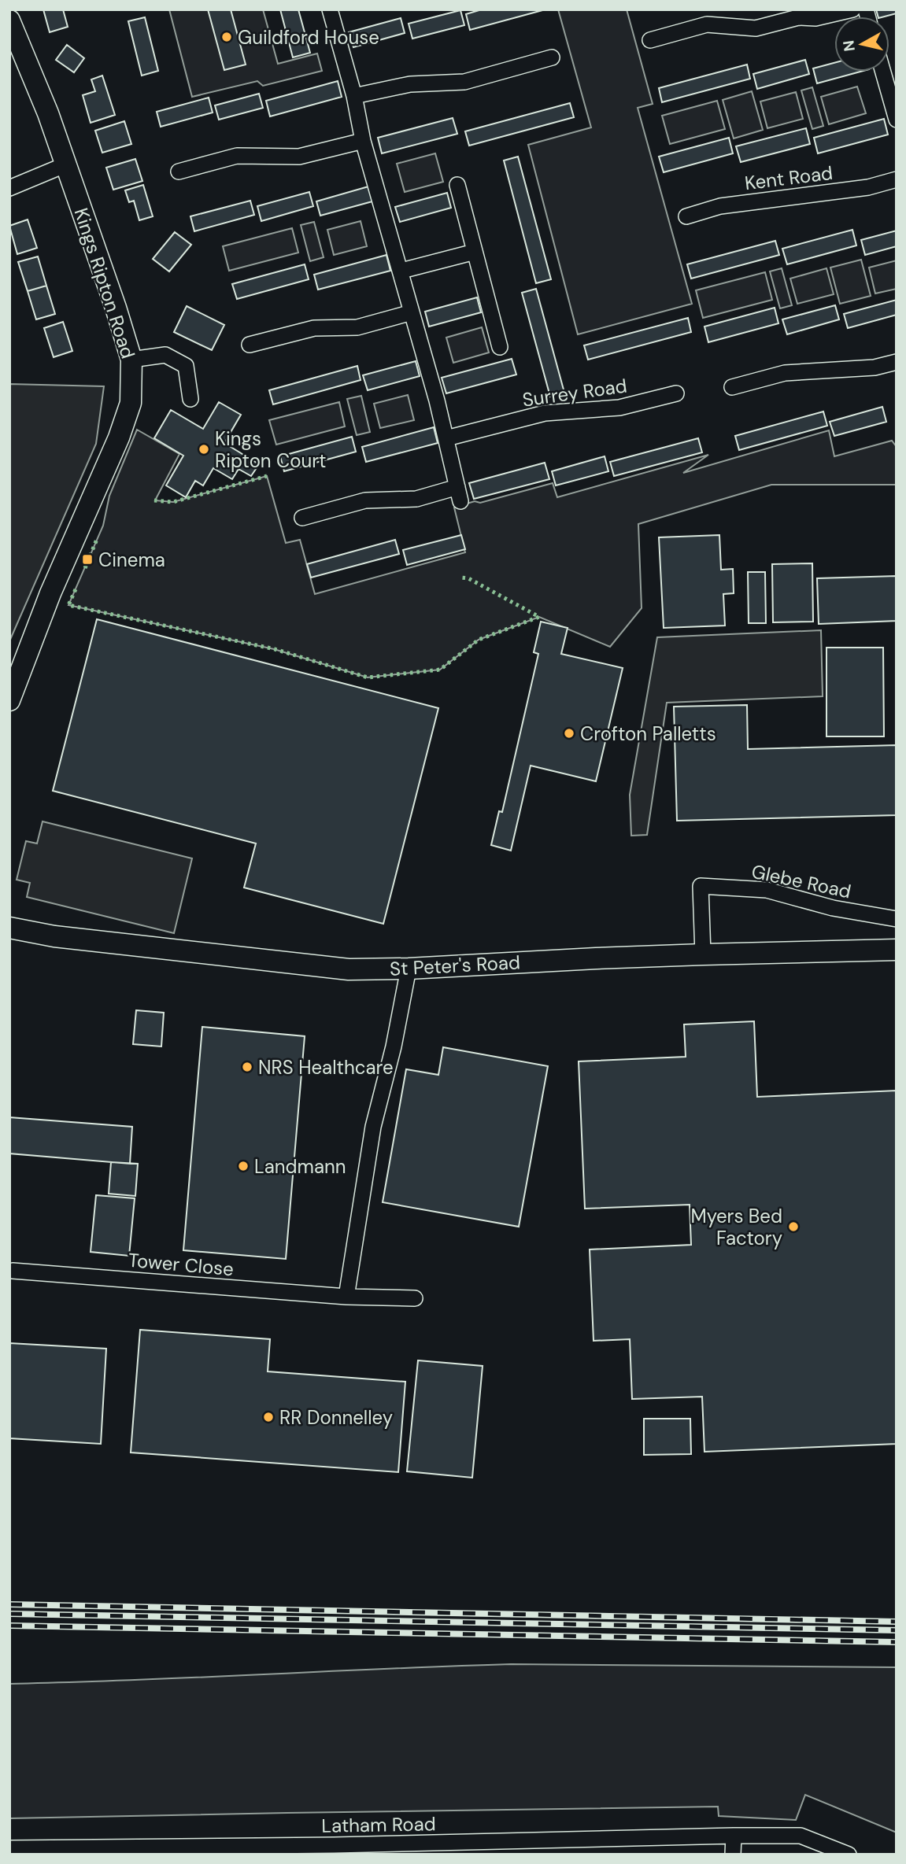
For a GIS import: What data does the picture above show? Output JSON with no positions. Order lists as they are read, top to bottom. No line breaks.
{"streets":{"street":["Kent Road","Kings Ripton Road","Surrey Road","Glebe Road","St Peter's Road","Tower Close","Latham Road"]},"crossings":[["Glebe Road","St Peter's Road"]],"places":{"other":["Guildford House","Kings Ripton Court","Crofton Palletts","NRS Healthcare","Landmann","Myers Bed Factory","RR Donnelley"],"transit":["Cinema"]},"north":"left"}
